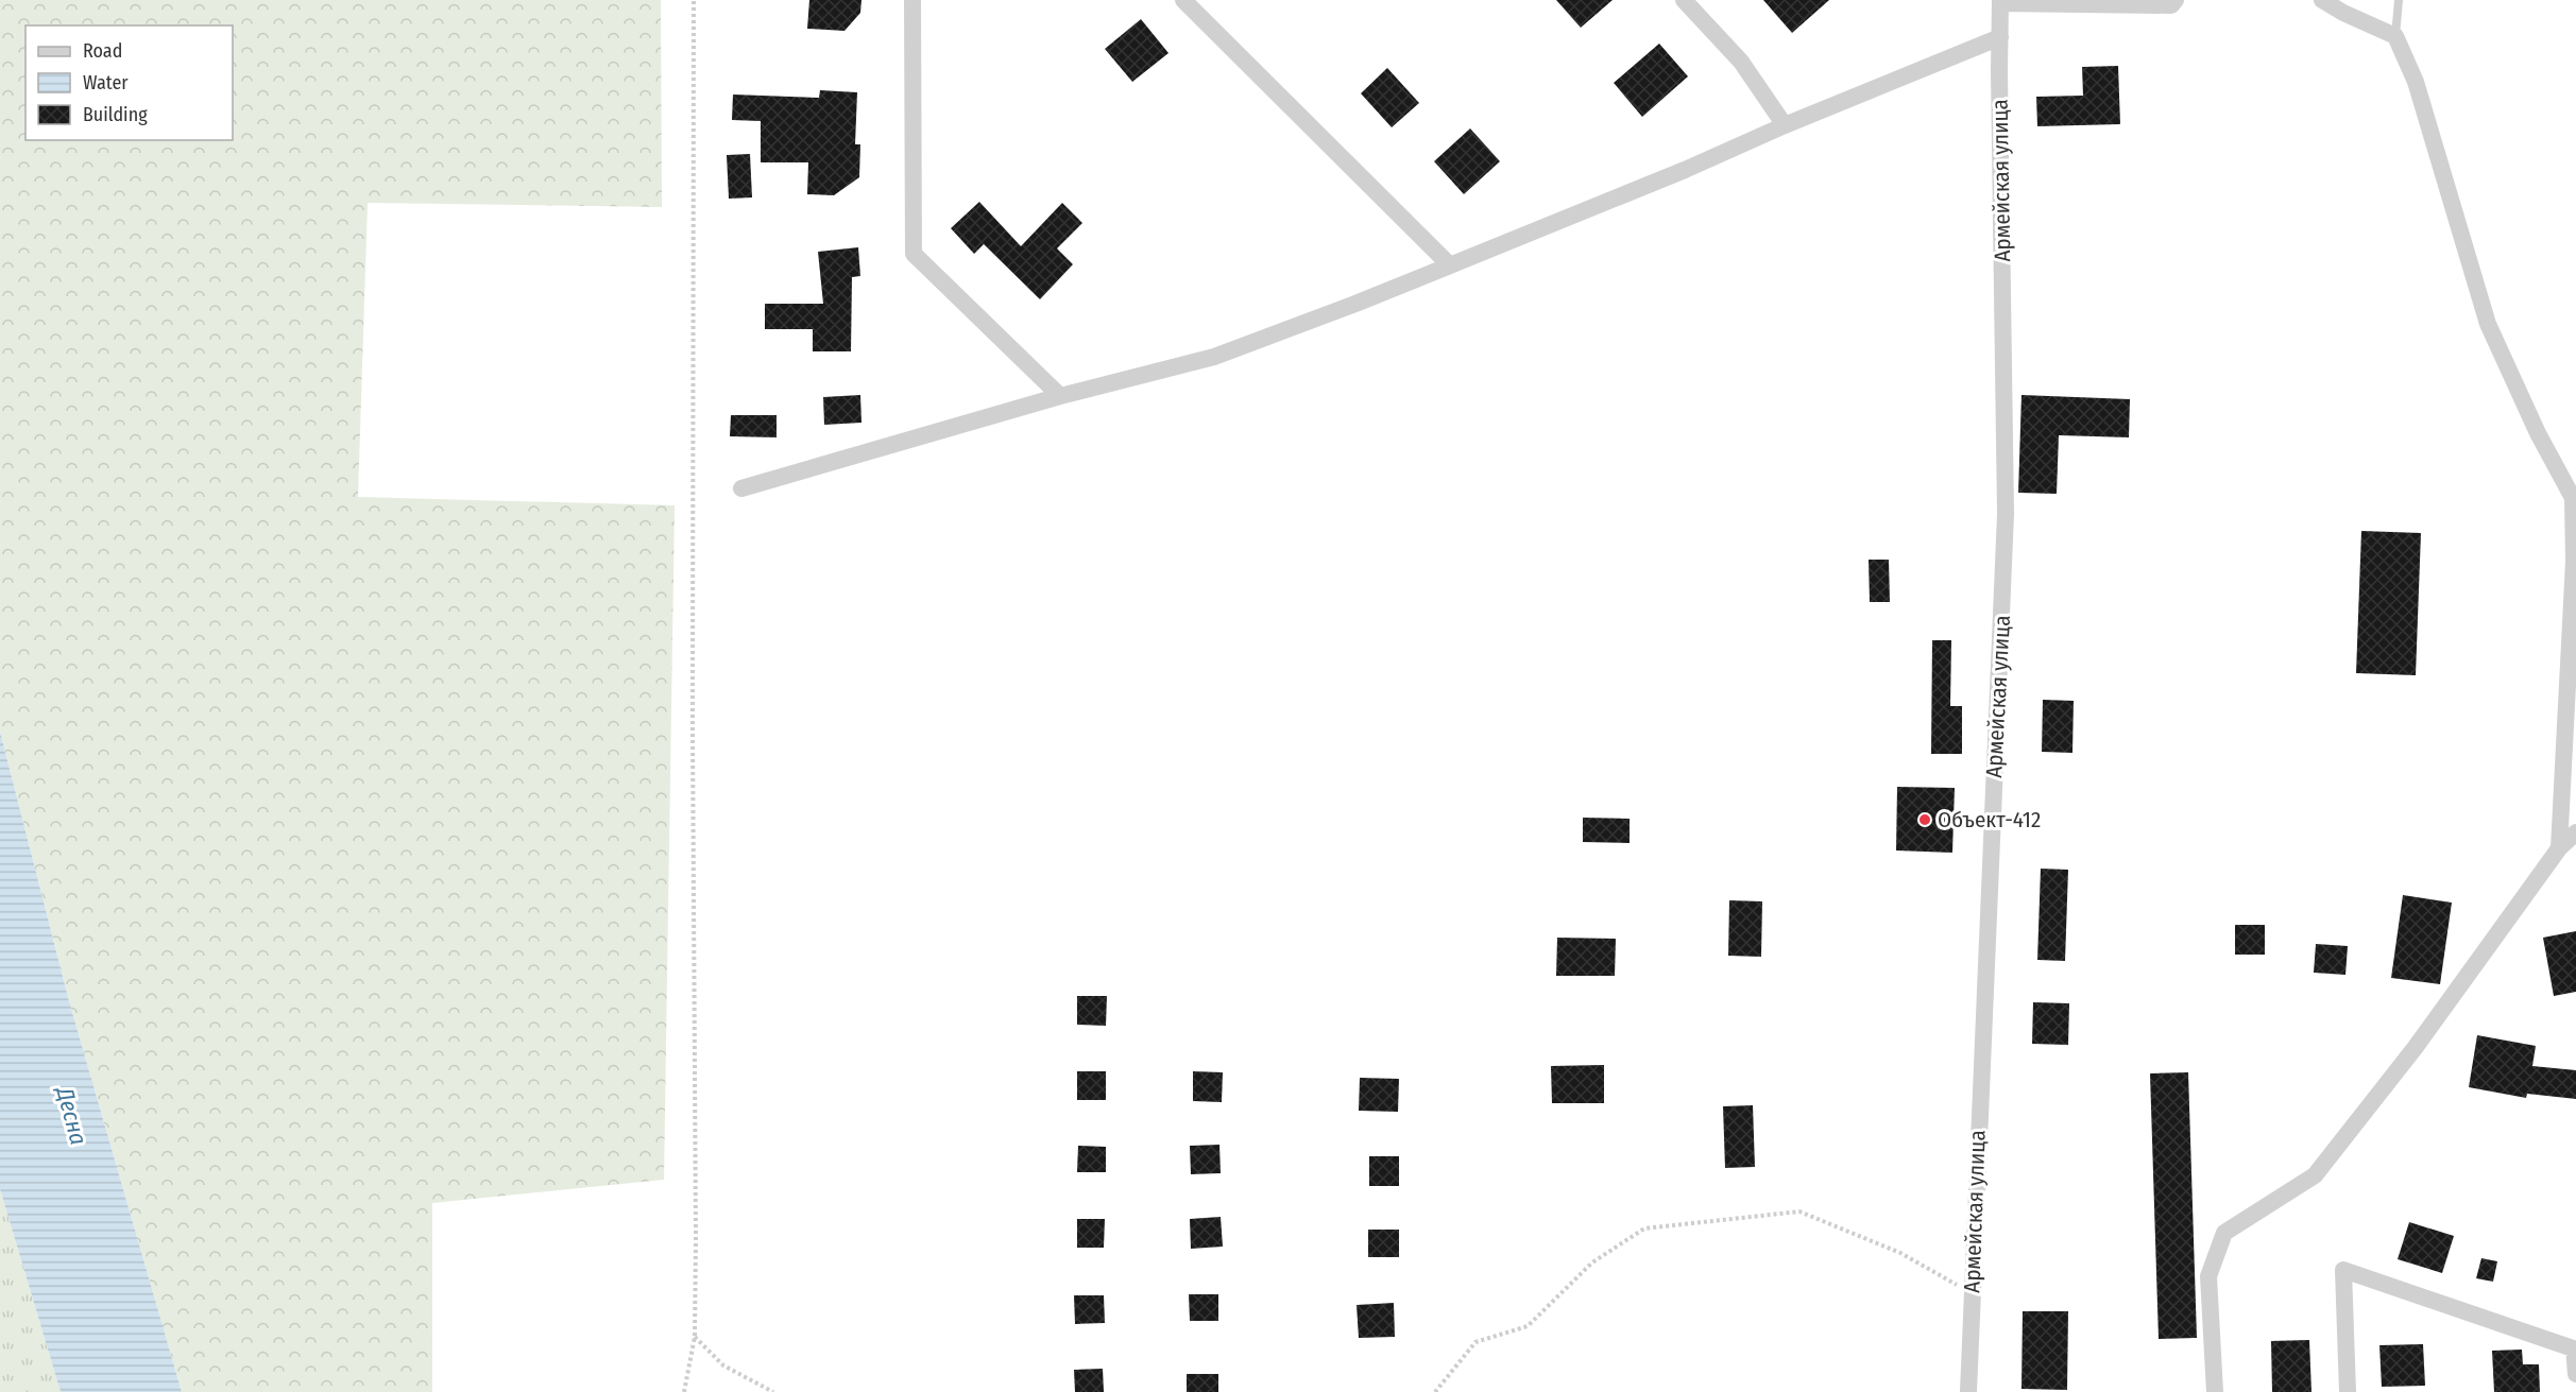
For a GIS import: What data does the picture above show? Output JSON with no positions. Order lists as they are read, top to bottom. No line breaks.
{"streets":{"street":["Армейская улица"]},"water":["Десна"],"places":["Объект-412"],"legend":["Road","Water","Building"]}
